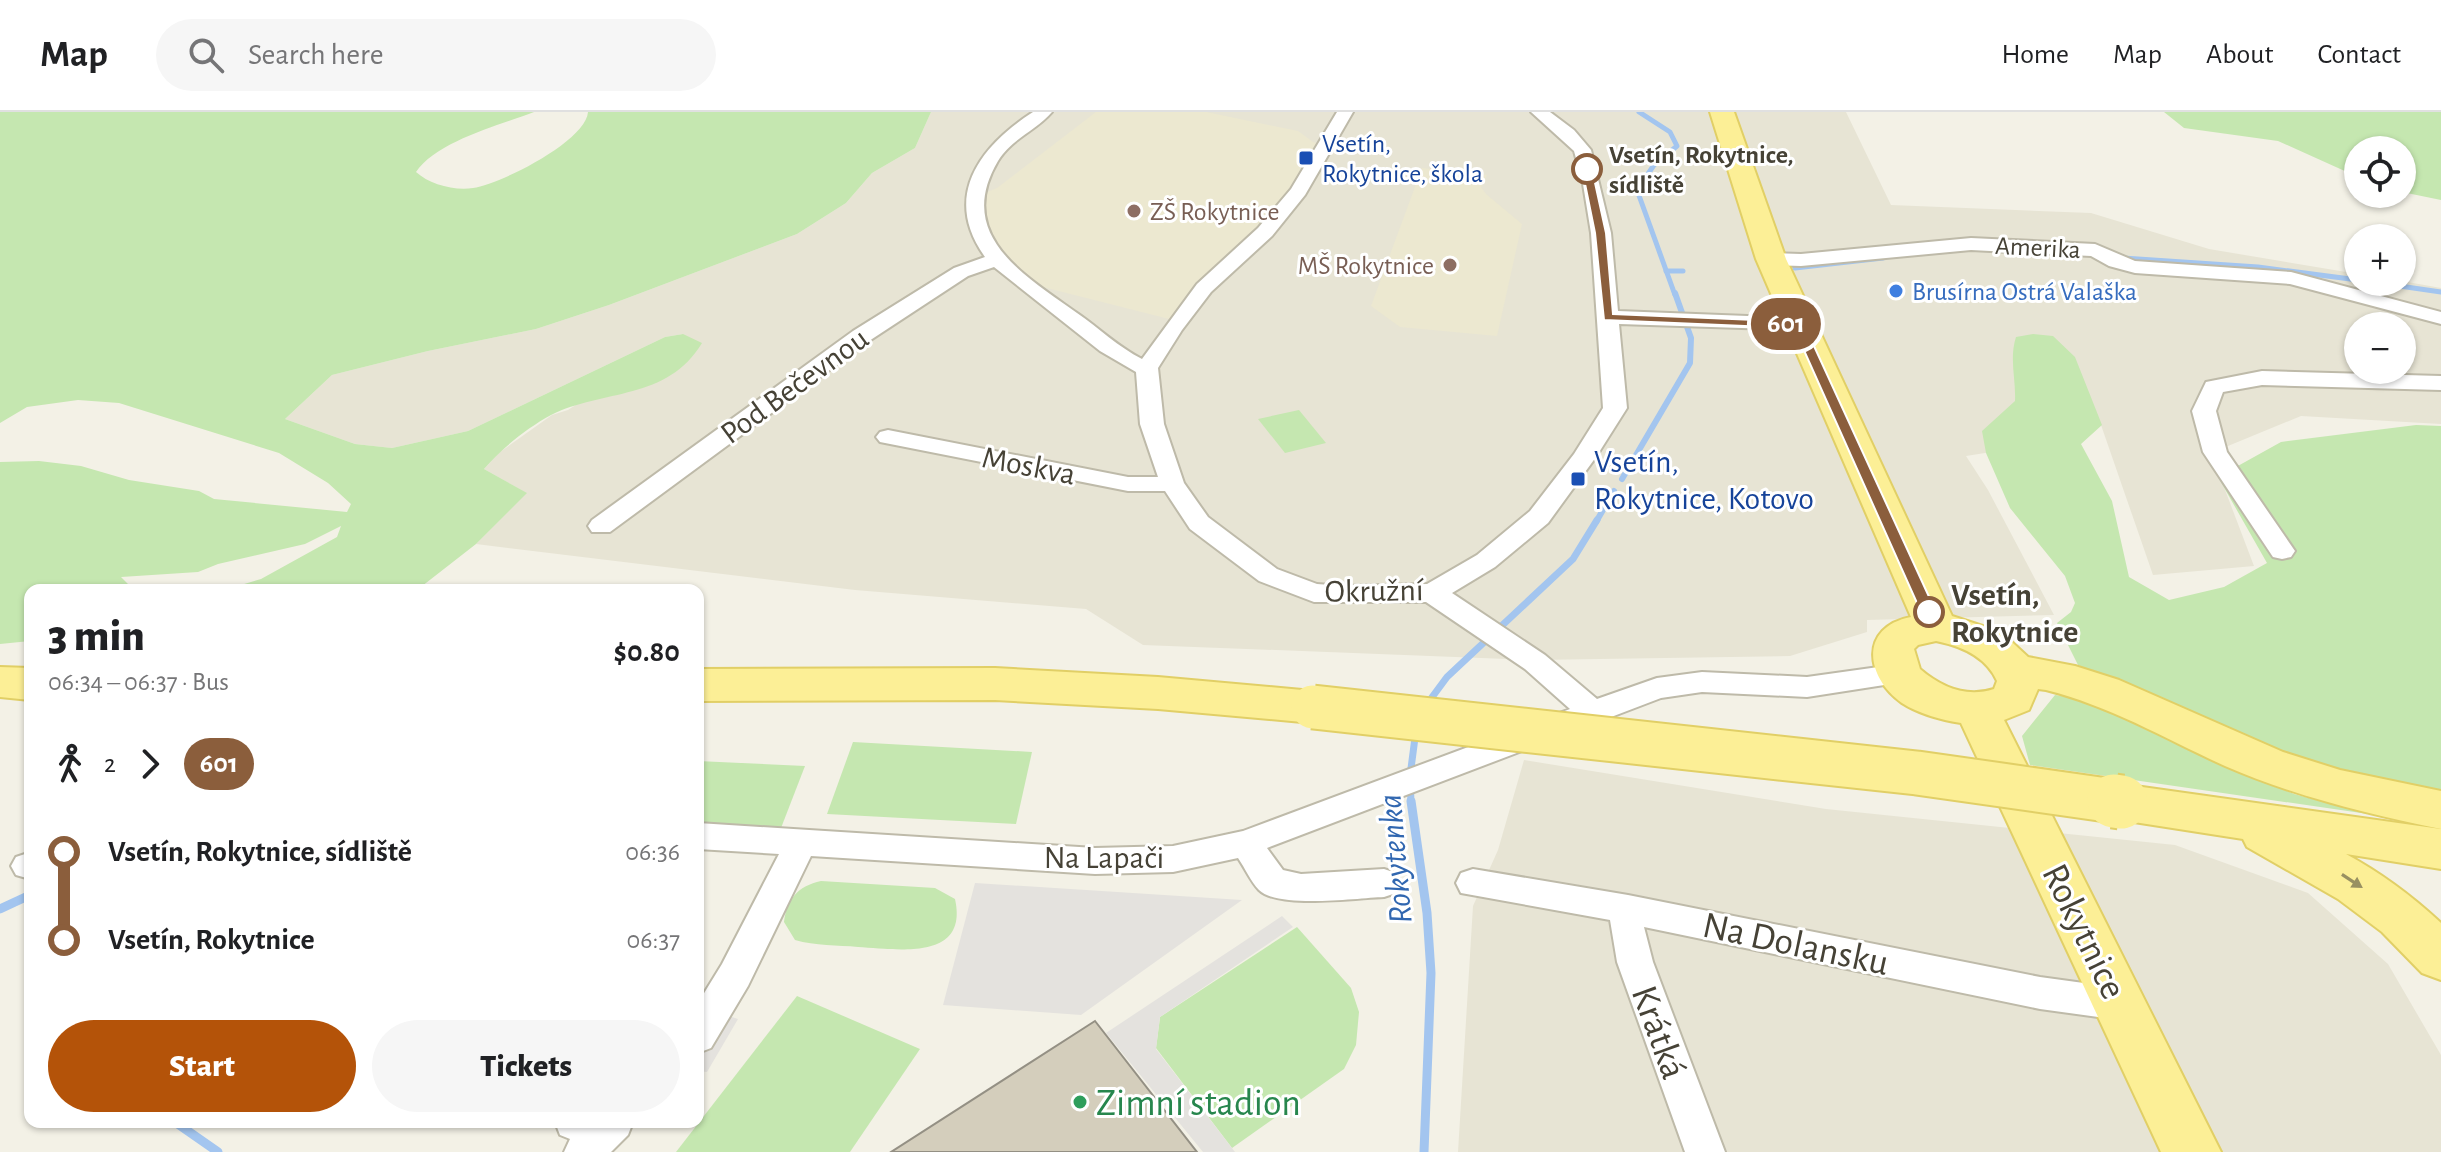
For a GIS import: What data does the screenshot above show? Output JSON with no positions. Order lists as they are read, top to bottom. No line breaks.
{"streets":{"main road":["Rokytnice"],"street":["Amerika","Pod Bečevnou","Moskva","Okružní","Na Lapači","Na Dolansku","Krátká"]},"crossings":[["Moskva","Okružní"],["Na Lapači","Rokytnice"],["Rokytnice","Na Dolansku"],["Na Dolansku","Krátká"]],"water":["Rokytenka"],"places":{"transit":["Vsetín, Rokytnice, škola","Vsetín, Rokytnice, Kotovo"],"other":["Vsetín, Rokytnice, sídliště","ZŠ Rokytnice","MŠ Rokytnice","Brusírna Ostrá Valaška","Vsetín, Rokytnice","Zimní stadion"]},"lines":["bus line 601"],"page":{"header":"Map","search":"Search here","nav":["Home","Map","About","Contact"],"on_map":"601","map_buttons":["+","−"],"heading":["3 min","06:34 – 06:37 · Bus","$0.80"],"legs":["2","601"],"list":[{"name":"Vsetín, Rokytnice, sídliště","value":"06:36"},{"name":"Vsetín, Rokytnice","value":"06:37"}],"buttons":["Start","Tickets"]}}
